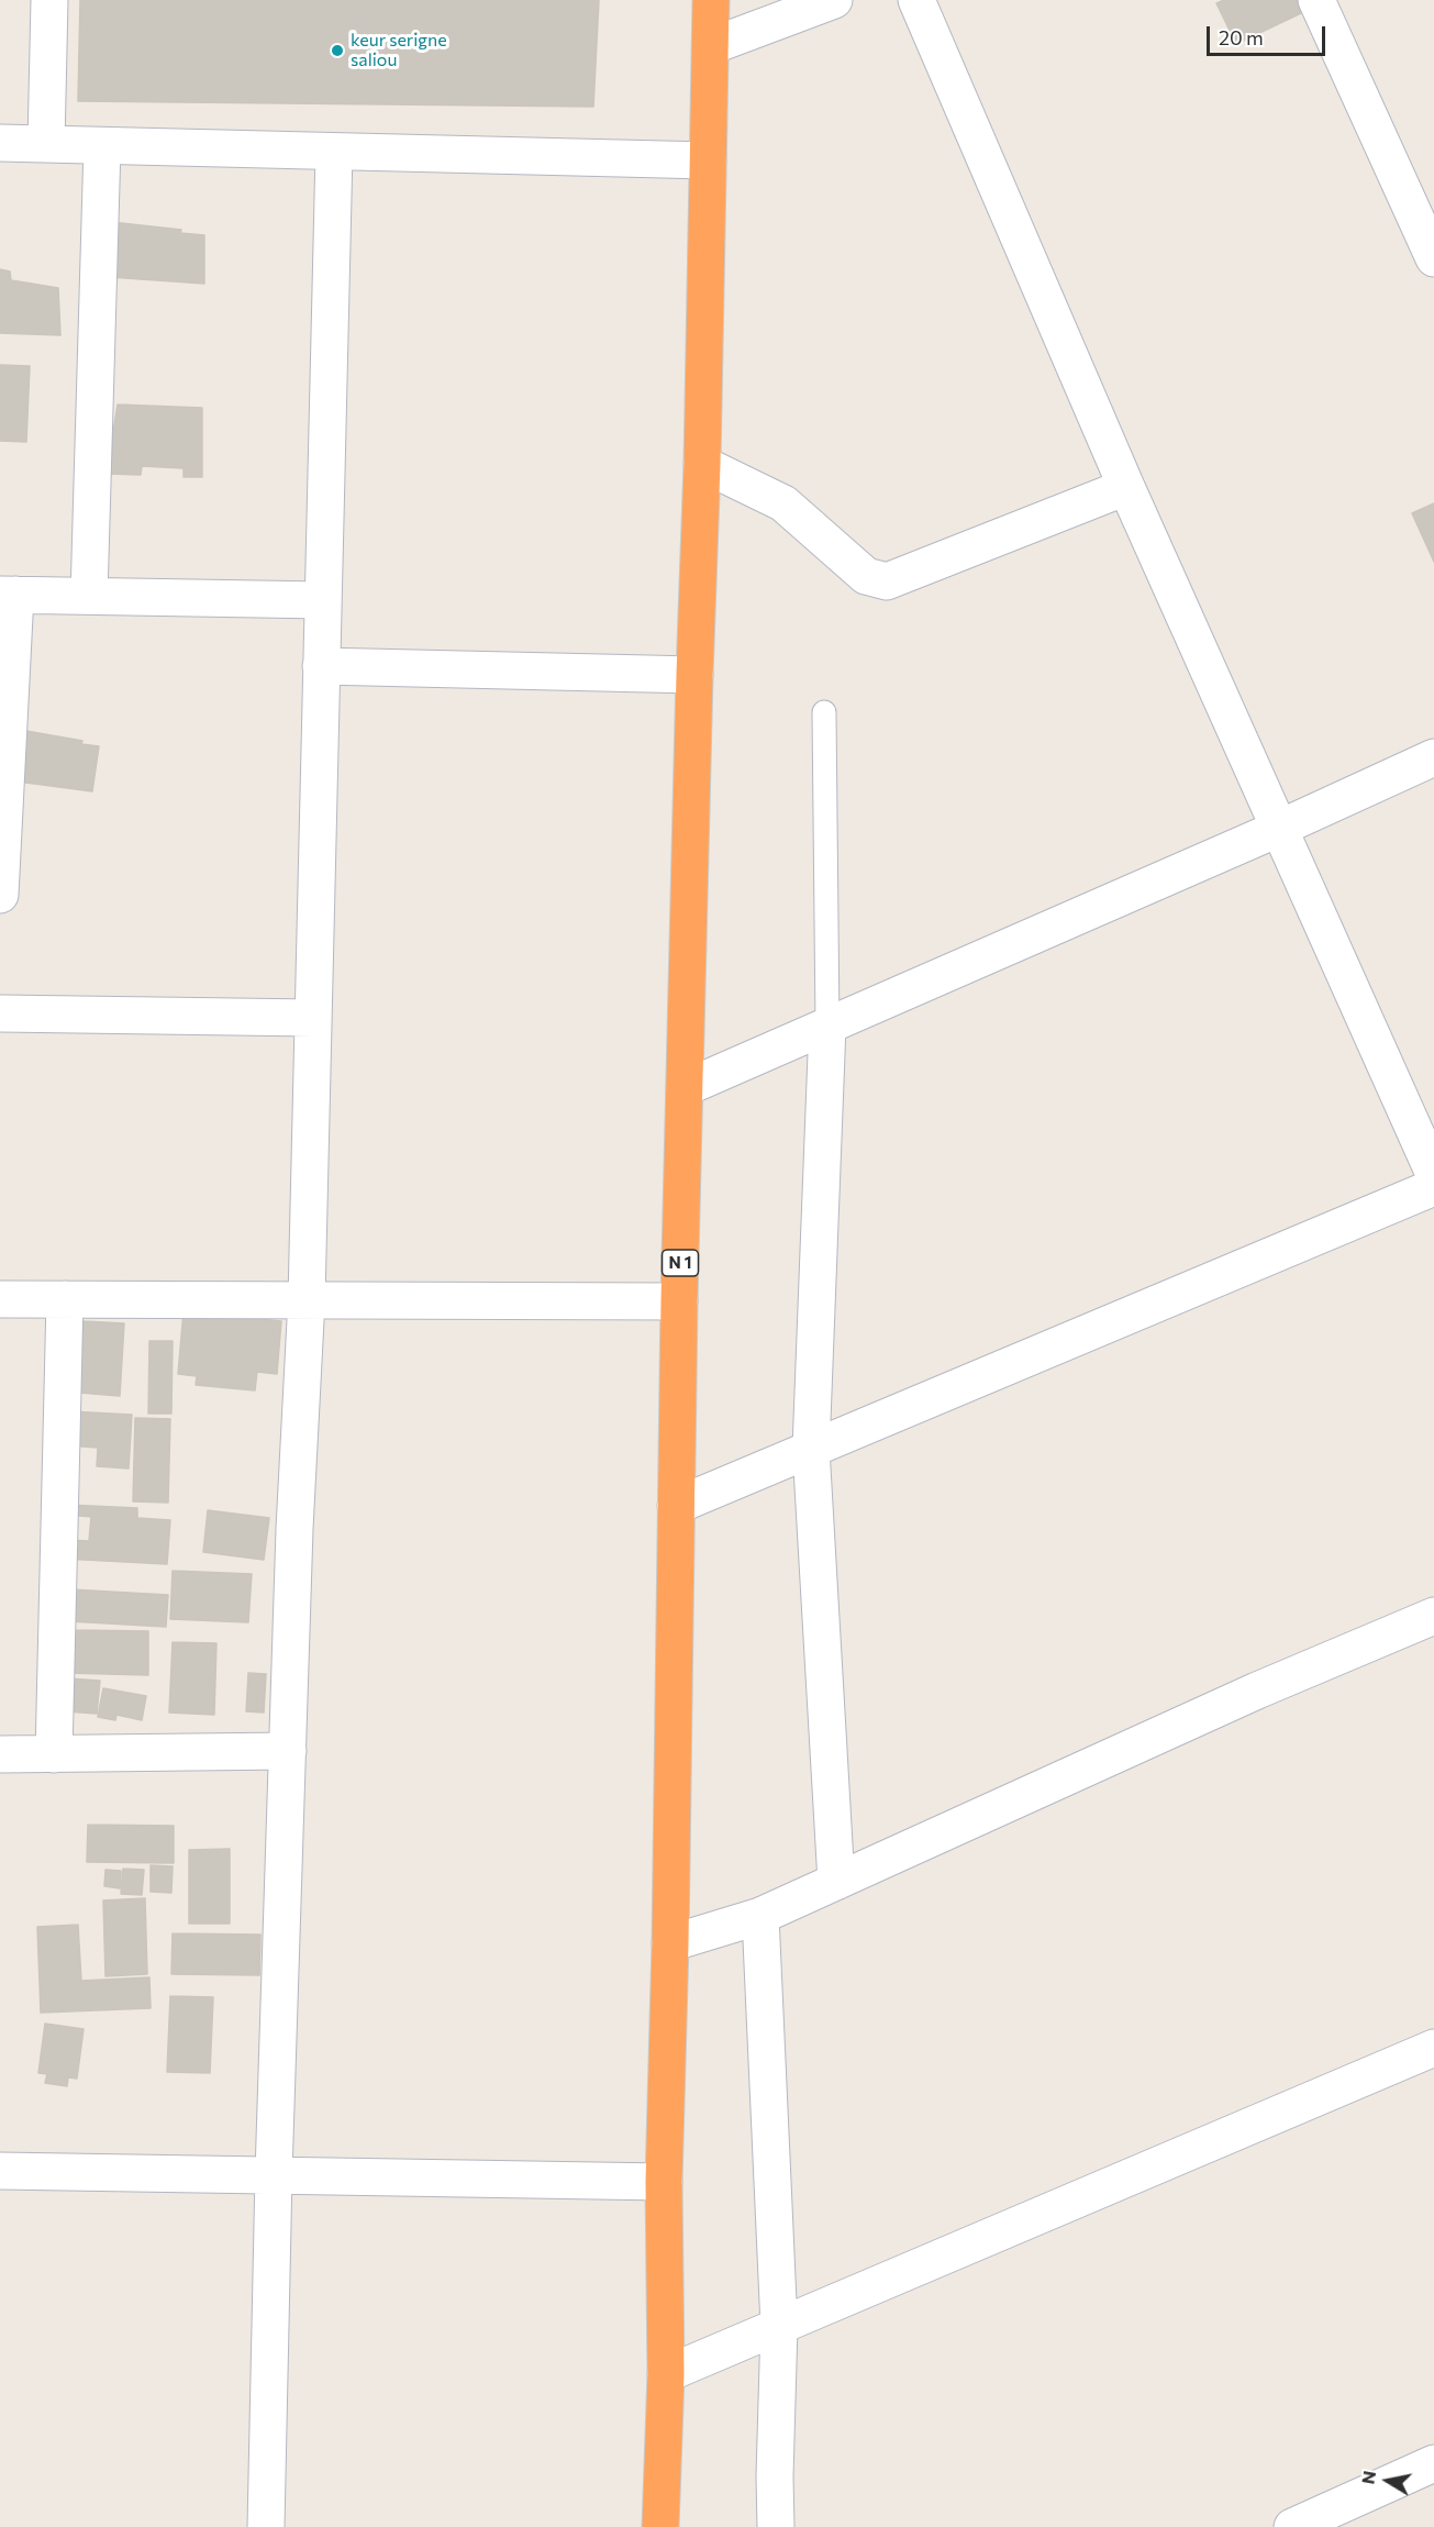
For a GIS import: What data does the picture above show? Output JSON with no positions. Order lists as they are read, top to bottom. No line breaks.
{"streets":{"highway":["N 1"]},"places":["keur serigne saliou"],"scale_bar":"20 m","north":"left"}
